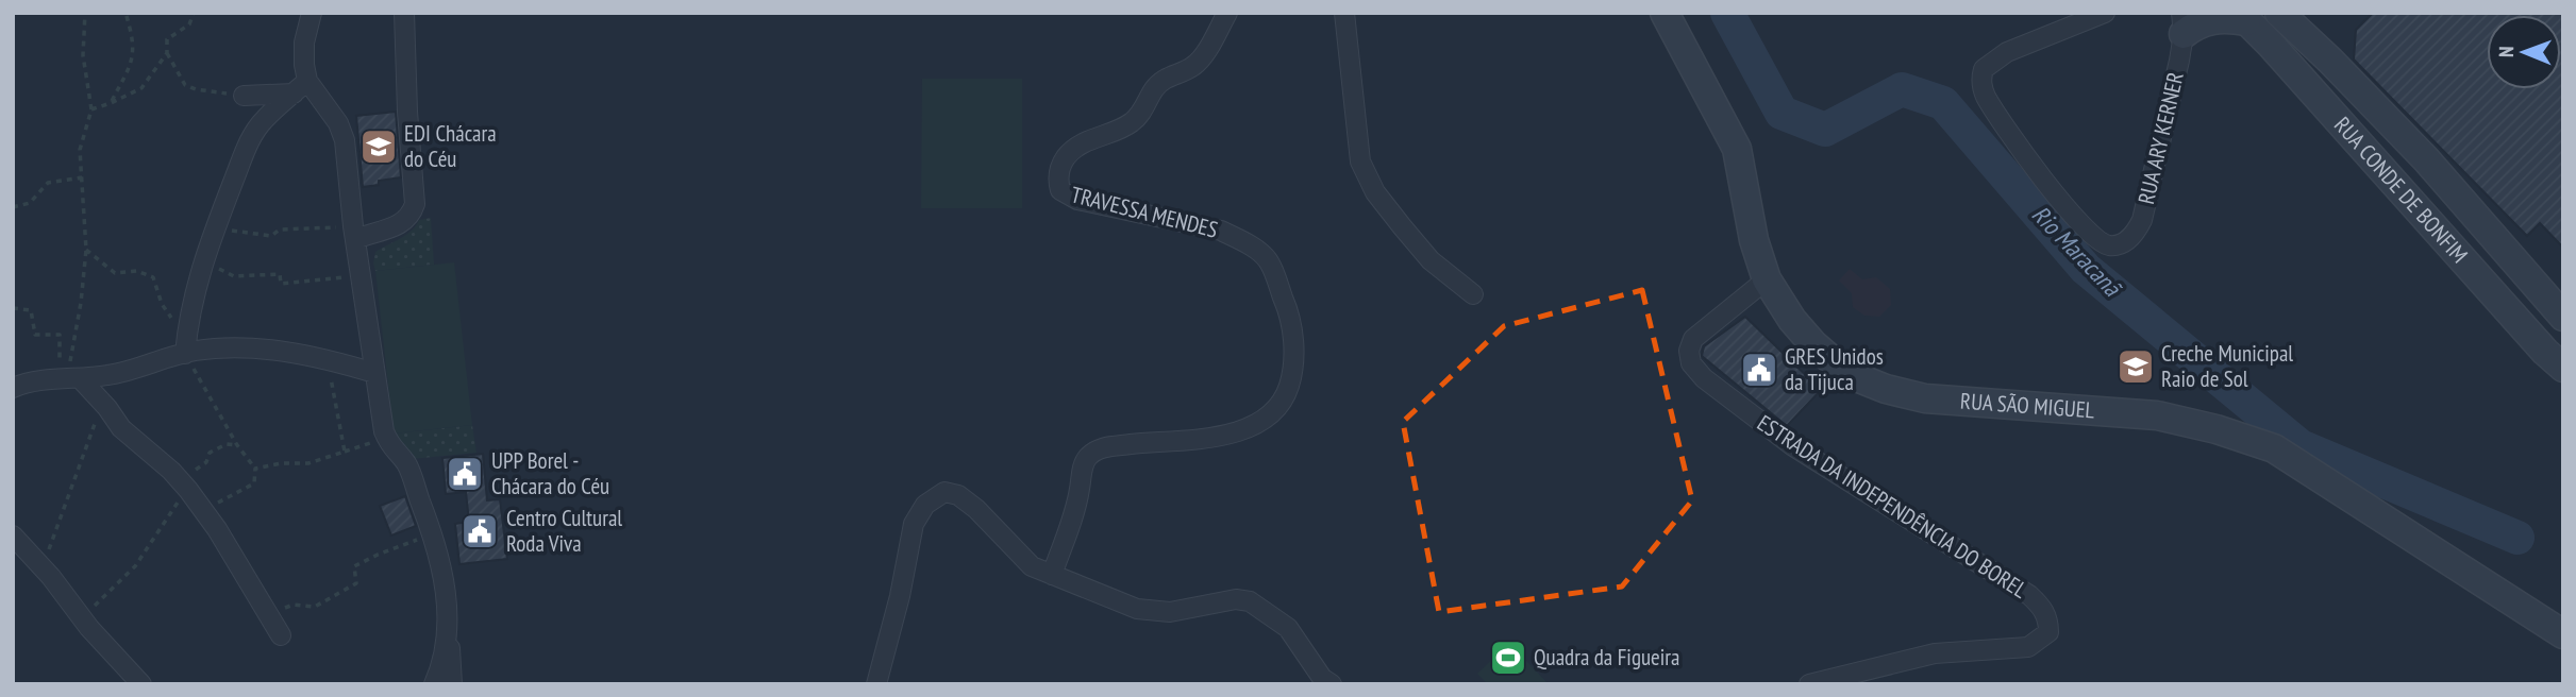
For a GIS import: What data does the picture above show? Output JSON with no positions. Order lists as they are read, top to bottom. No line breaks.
{"streets":{"street":["RUA ARY KERNER","RUA CONDE DE BONFIM","TRAVESSA MENDES","RUA SÃO MIGUEL","ESTRADA DA INDEPENDÊNCIA DO BOREL"]},"crossings":[["RUA SÃO MIGUEL","ESTRADA DA INDEPENDÊNCIA DO BOREL"]],"water":["Rio Maracanã"],"places":{"school or university":["EDI Chácara do Céu","Creche Municipal Raio de Sol"],"public building":["GRES Unidos da Tijuca","UPP Borel - Chácara do Céu","Centro Cultural Roda Viva"],"sports":["Quadra da Figueira"]},"north":"left"}
